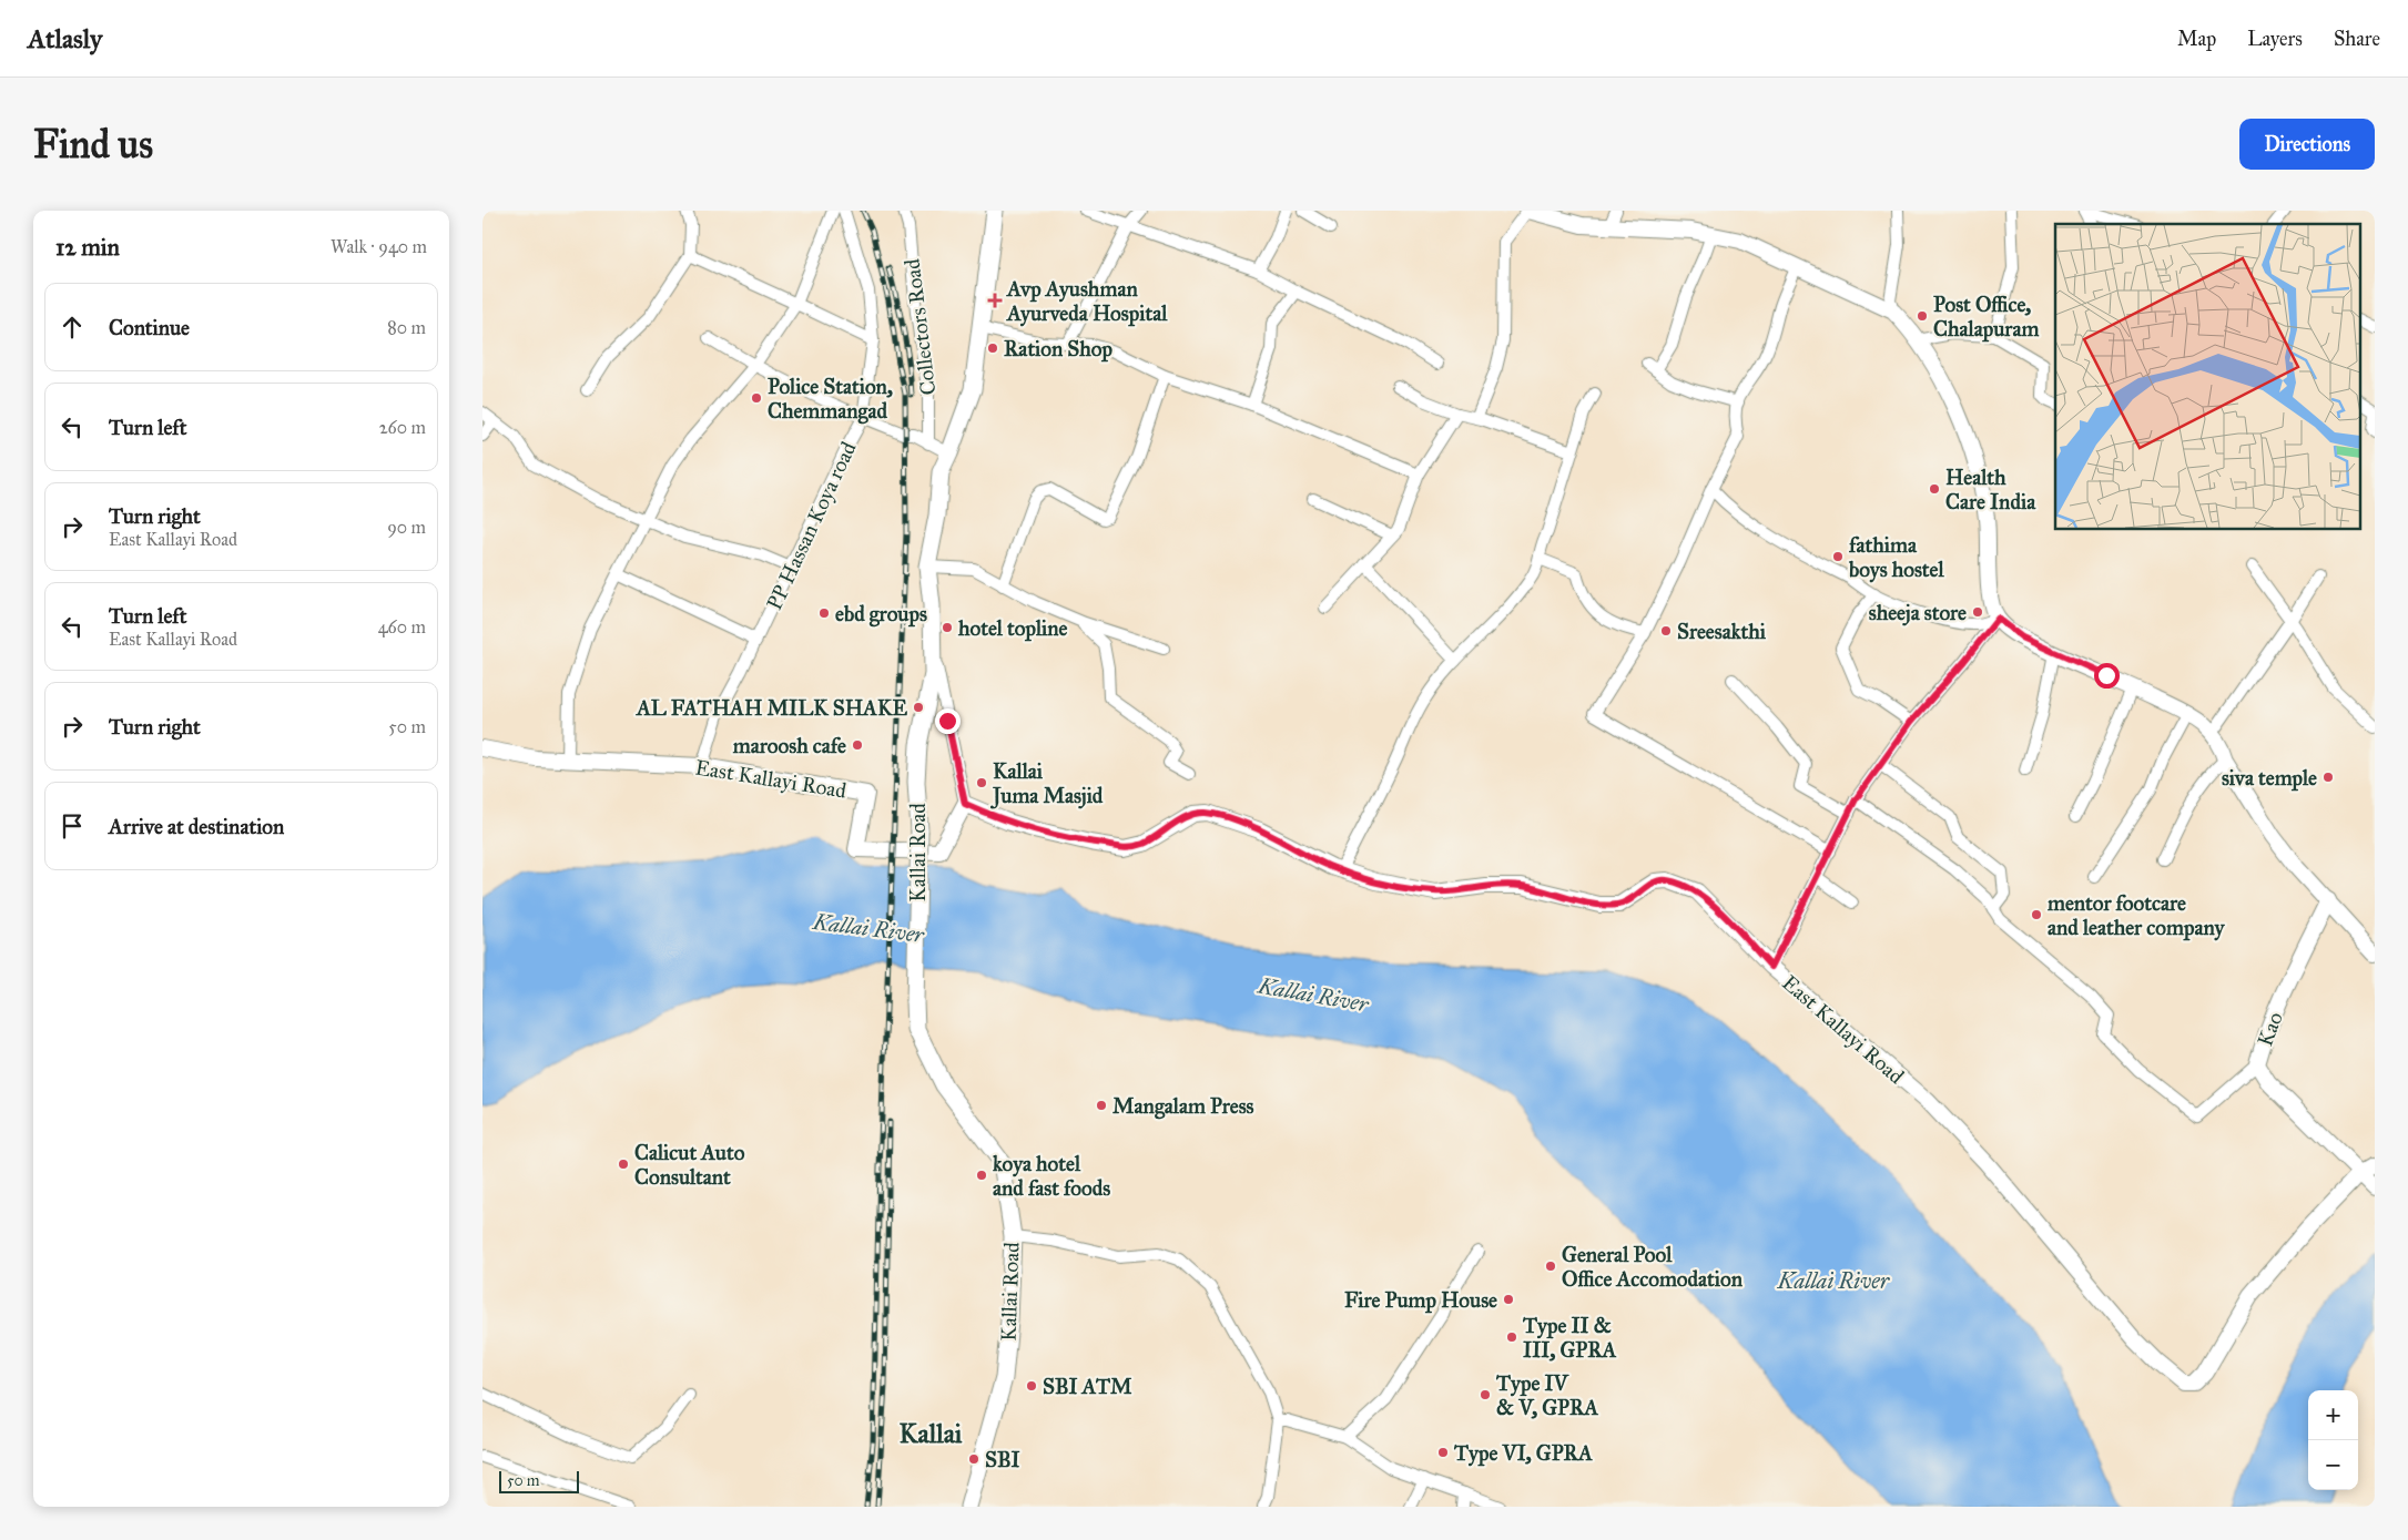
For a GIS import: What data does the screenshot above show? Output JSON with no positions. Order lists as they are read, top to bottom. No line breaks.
{"streets":{"main road":["Kallai Road"],"street":["Collectors Road","PP Hassan Koya road","East Kallayi Road","Kao"]},"crossings":[["PP Hassan Koya road","East Kallayi Road"],["East Kallayi Road","Kao"]],"districts":["Kallai"],"water":["Kallai River"],"places":{"health":["Avp Ayushman Ayurveda Hospital"],"other":["Post Office, Chalapuram","Ration Shop","Police Station, Chemmangad","Health Care India","fathima boys hostel","sheeja store","ebd groups","hotel topline","Sreesakthi","AL FATHAH MILK SHAKE","maroosh cafe","siva temple","Kallai Juma Masjid","mentor footcare and leather company","Mangalam Press","Calicut Auto Consultant","koya hotel and fast foods","General Pool Office Accomodation","Fire Pump House","Type II & III, GPRA","SBI ATM","Type IV & V, GPRA","Type VI, GPRA","SBI"]},"scale_bar":"50 m","page":{"header":"Atlasly","nav":["Map","Layers","Share"],"buttons":"Directions","title":"Find us","heading":["12 min","Walk · 940 m"],"list":[["Continue","80 m"],["Turn left","260 m"],["Turn right","East Kallayi Road","90 m"],["Turn left","East Kallayi Road","460 m"],["Turn right","50 m"],"Arrive at destination"],"map_buttons":["+","−"],"scale":"50 m"}}
